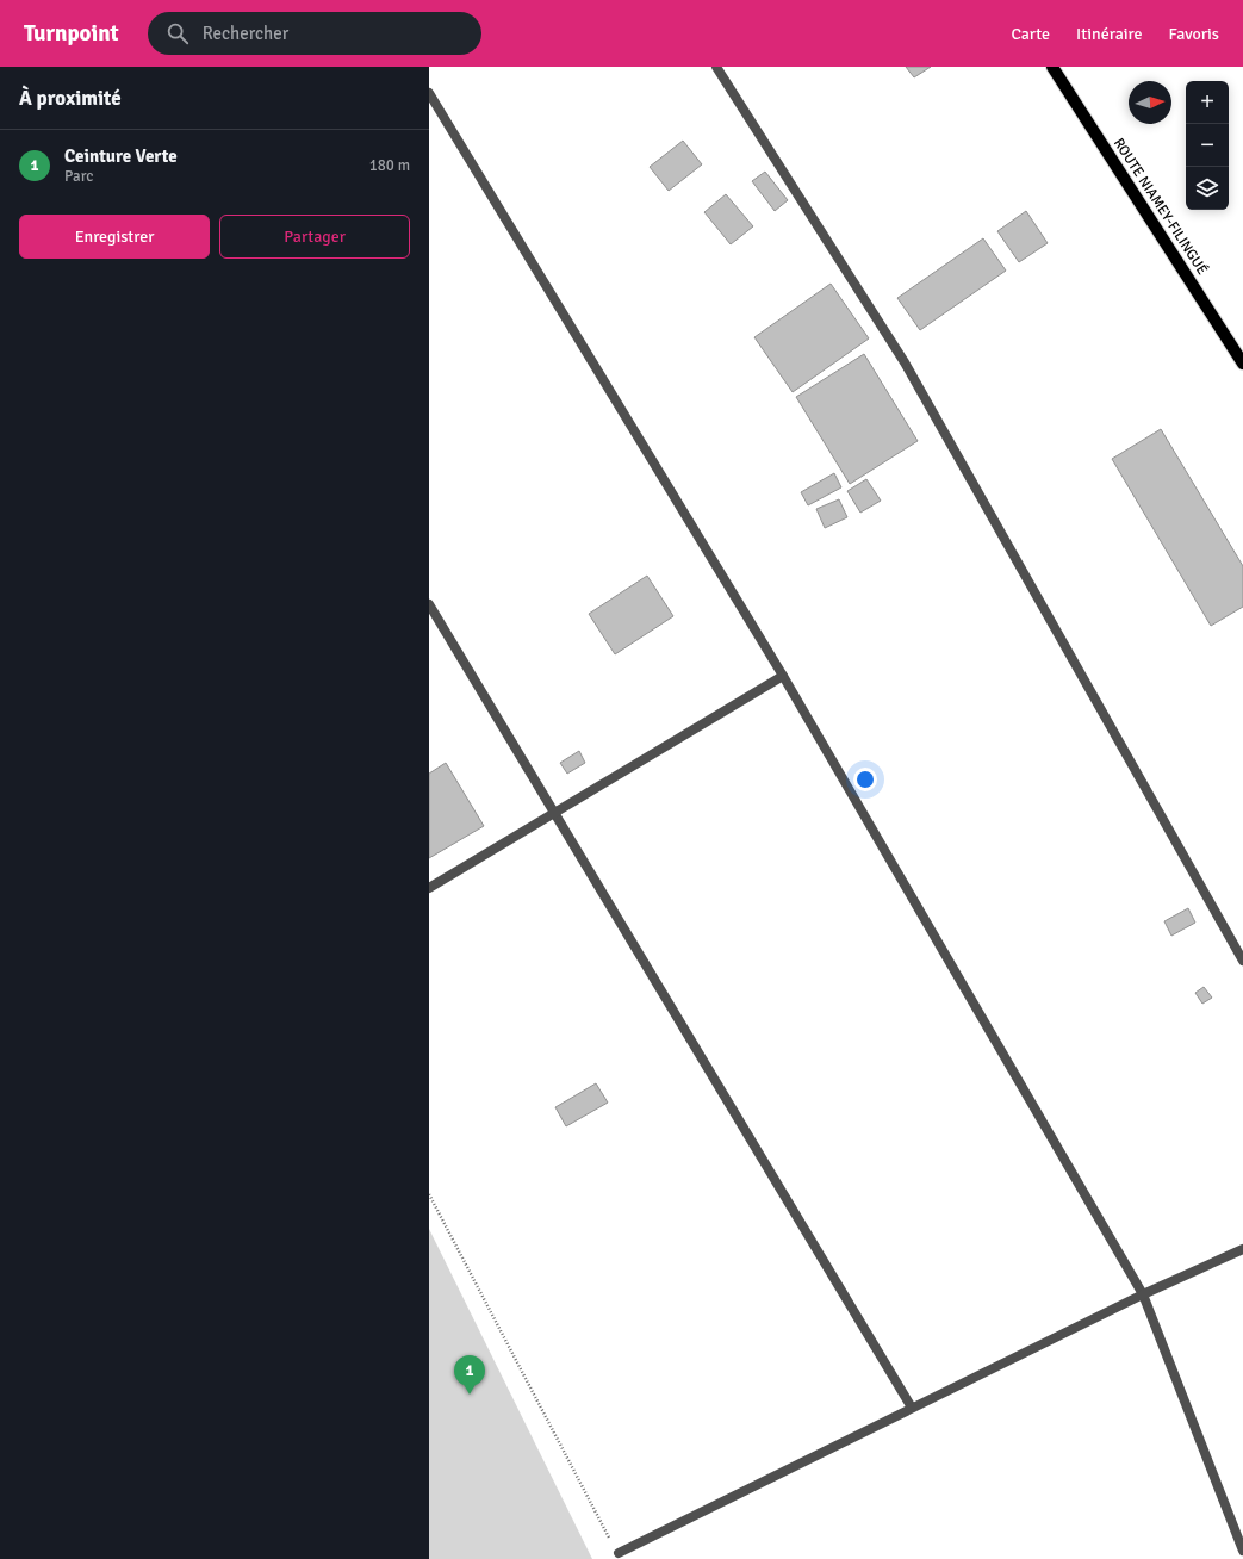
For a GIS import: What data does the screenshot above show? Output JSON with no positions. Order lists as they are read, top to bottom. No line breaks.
{"streets":{"main road":["ROUTE NIAMEY-FILINGUÉ"]},"north":"right","page":{"header":"Turnpoint","search":"Rechercher","nav":["Carte","Itinéraire","Favoris"],"heading":"À proximité","map_buttons":["+","−"],"list":[{"mark":"1","name":"Ceinture Verte","note":"Parc","value":"180 m"}],"buttons":["Enregistrer","Partager"],"pins":"1"}}
